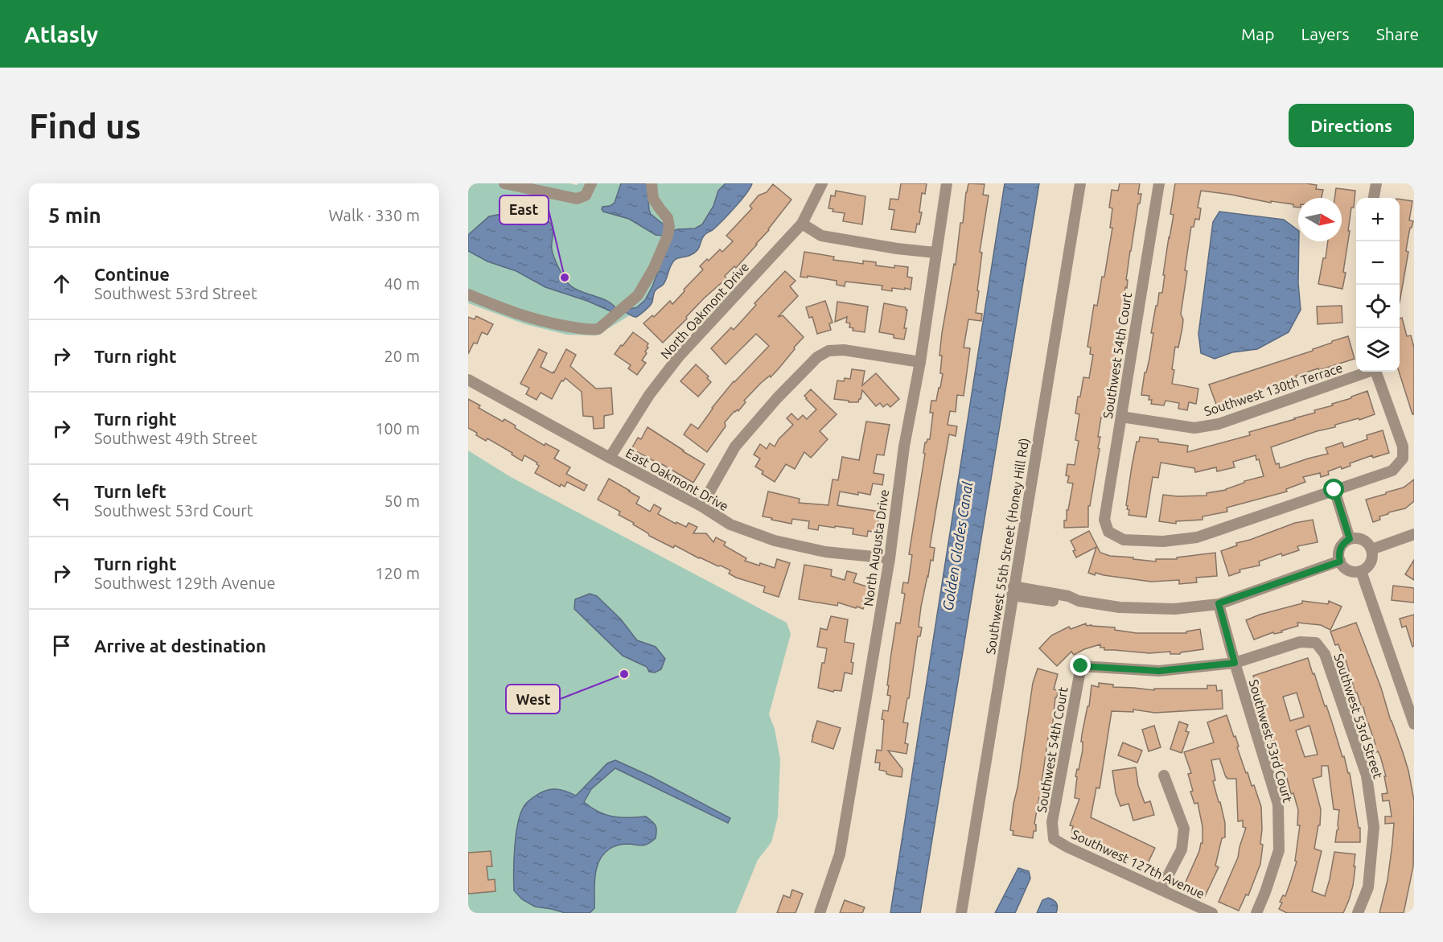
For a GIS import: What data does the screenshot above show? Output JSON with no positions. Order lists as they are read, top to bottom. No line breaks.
{"streets":{"street":["North Oakmont Drive","Southwest 54th Court","Southwest 130th Terrace","East Oakmont Drive","Southwest 55th Street (Honey Hill Rd)","North Augusta Drive","Southwest 53rd Street","Southwest 53rd Court","Southwest 127th Avenue"]},"crossings":[["North Oakmont Drive","East Oakmont Drive"],["Southwest 54th Court","Southwest 130th Terrace"],["Southwest 54th Court","Southwest 53rd Street"],["Southwest 54th Court","Southwest 53rd Court"],["Southwest 54th Court","Southwest 127th Avenue"],["East Oakmont Drive","North Augusta Drive"],["Southwest 53rd Street","Southwest 53rd Court"]],"water":["Golden Glades Canal"],"places":["East","West"],"north":"right","page":{"header":"Atlasly","nav":["Map","Layers","Share"],"buttons":"Directions","title":"Find us","heading":["5 min","Walk · 330 m"],"map_buttons":["+","−"],"list":[["Continue","Southwest 53rd Street","40 m"],["Turn right","20 m"],["Turn right","Southwest 49th Street","100 m"],["Turn left","Southwest 53rd Court","50 m"],["Turn right","Southwest 129th Avenue","120 m"],"Arrive at destination"]}}
